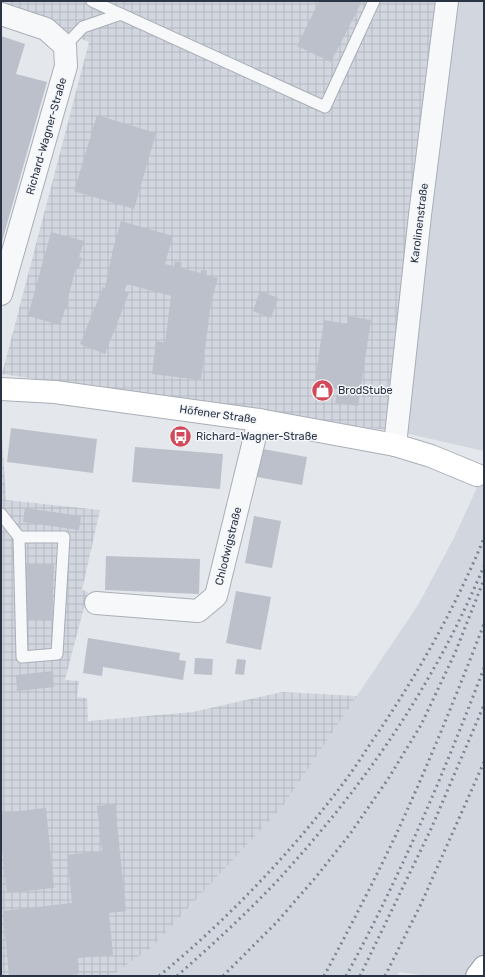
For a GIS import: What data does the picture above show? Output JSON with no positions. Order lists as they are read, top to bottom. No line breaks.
{"streets":{"main road":["Höfener Straße"],"street":["Richard-Wagner-Straße","Karolinenstraße","Chlodwigstraße"]},"crossings":[["Karolinenstraße","Höfener Straße"],["Höfener Straße","Chlodwigstraße"]],"places":{"shop":["BrodStube"],"bus stop":["Richard-Wagner-Straße"]}}
